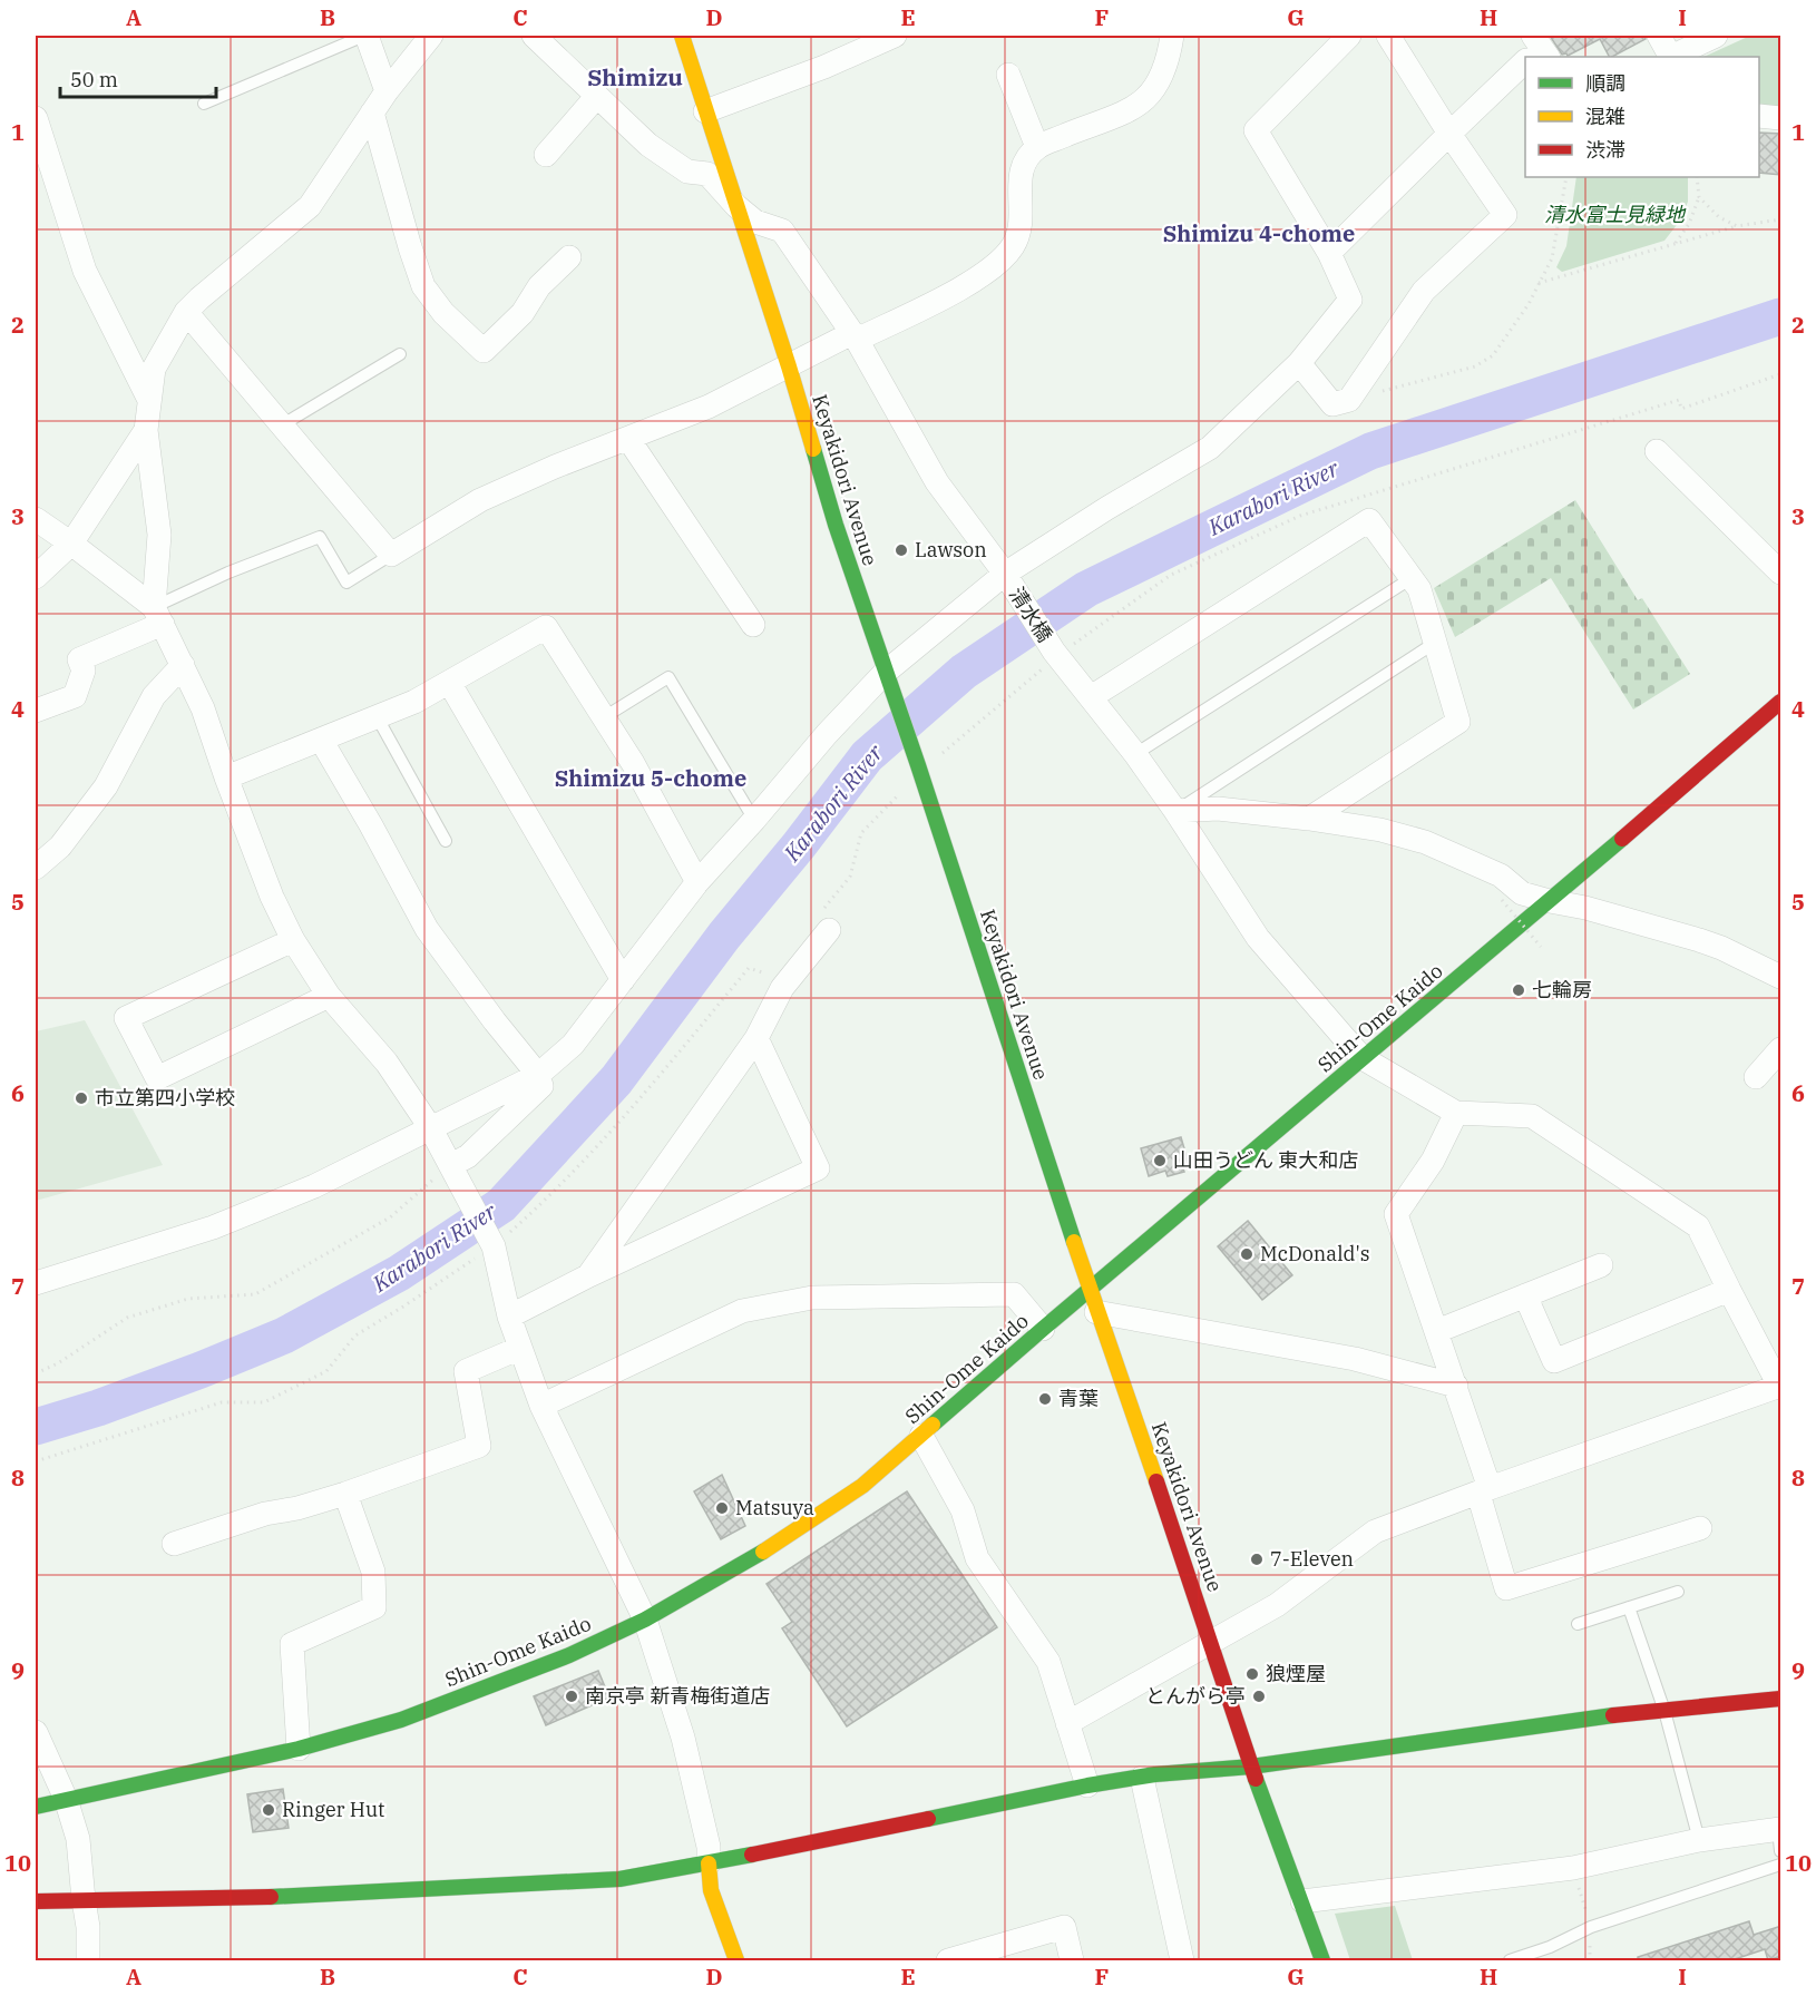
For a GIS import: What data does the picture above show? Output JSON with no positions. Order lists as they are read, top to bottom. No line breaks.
{"streets":{"street":["Keyakidori Avenue","清水橋","Shin-Ome Kaido"]},"crossings":[["Keyakidori Avenue","清水橋"],["Keyakidori Avenue","Shin-Ome Kaido"],["清水橋","Shin-Ome Kaido"]],"districts":["Shimizu","Shimizu 4-chome","Shimizu 5-chome"],"water":["Karabori River"],"parks":["清水富士見緑地"],"places":["Lawson","七輪房","市立第四小学校","山田うどん 東大和店","McDonald's","青葉","Matsuya","7-Eleven","狼煙屋","南京亭 新青梅街道店","とんがら亭","Ringer Hut"],"legend":["順調","混雑","渋滞"],"scale_bar":"50 m","grid":{"columns":["A","B","C","D","E","F","G","H","I"],"rows":["1","2","3","4","5","6","7","8","9","10"]}}
